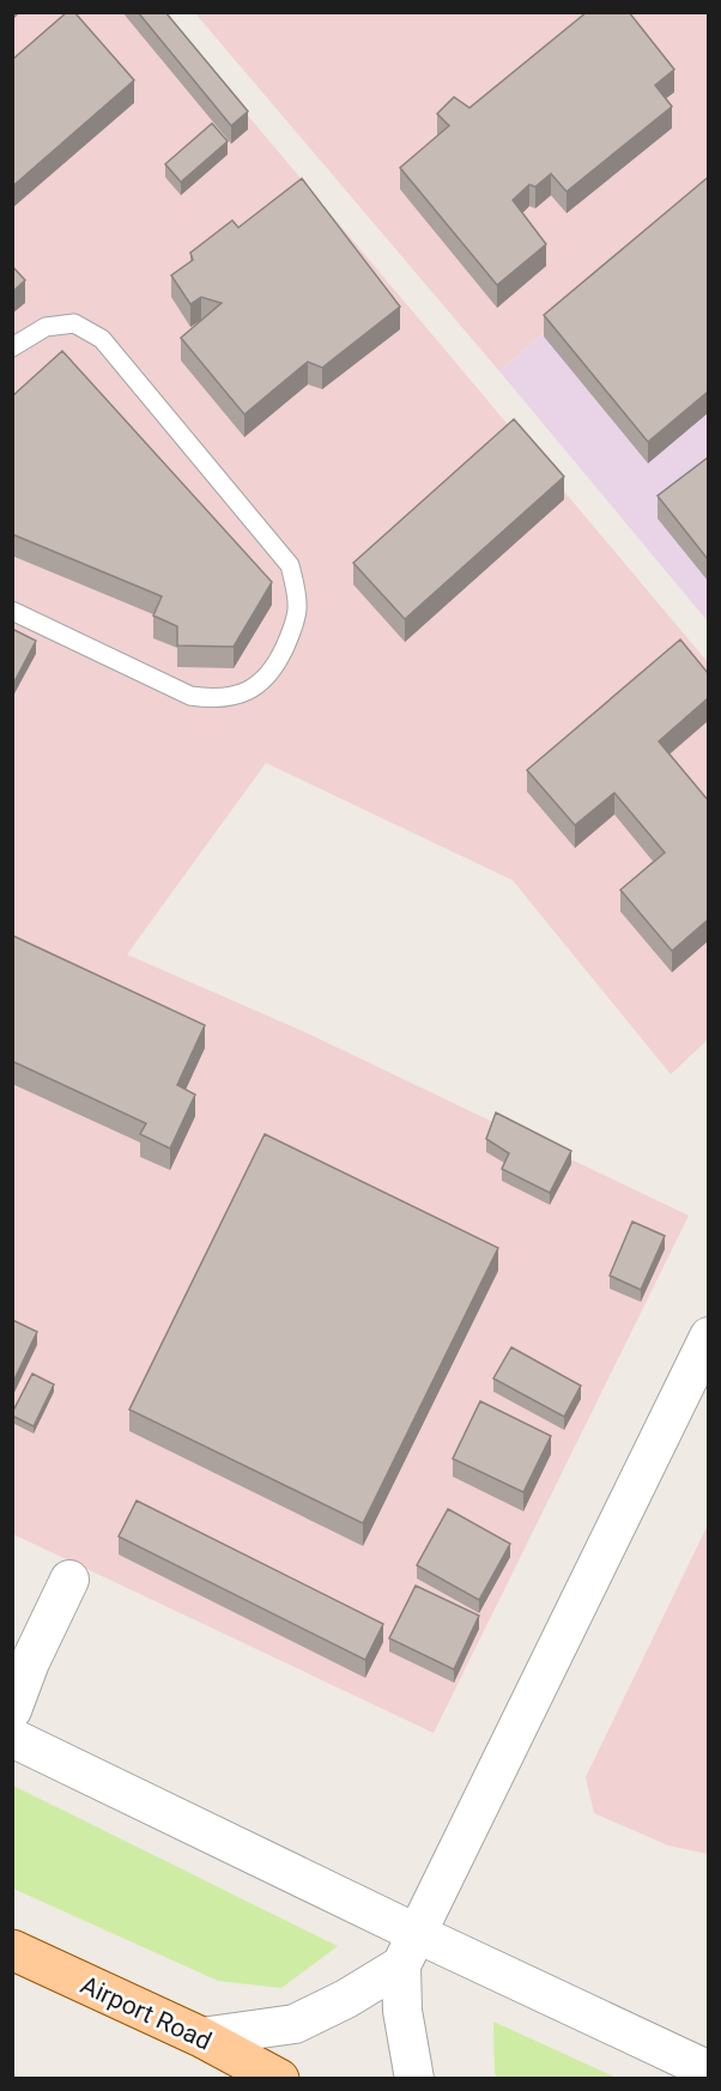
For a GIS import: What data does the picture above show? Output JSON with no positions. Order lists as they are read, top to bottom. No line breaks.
{"streets":{"main road":["Airport Road"]}}
